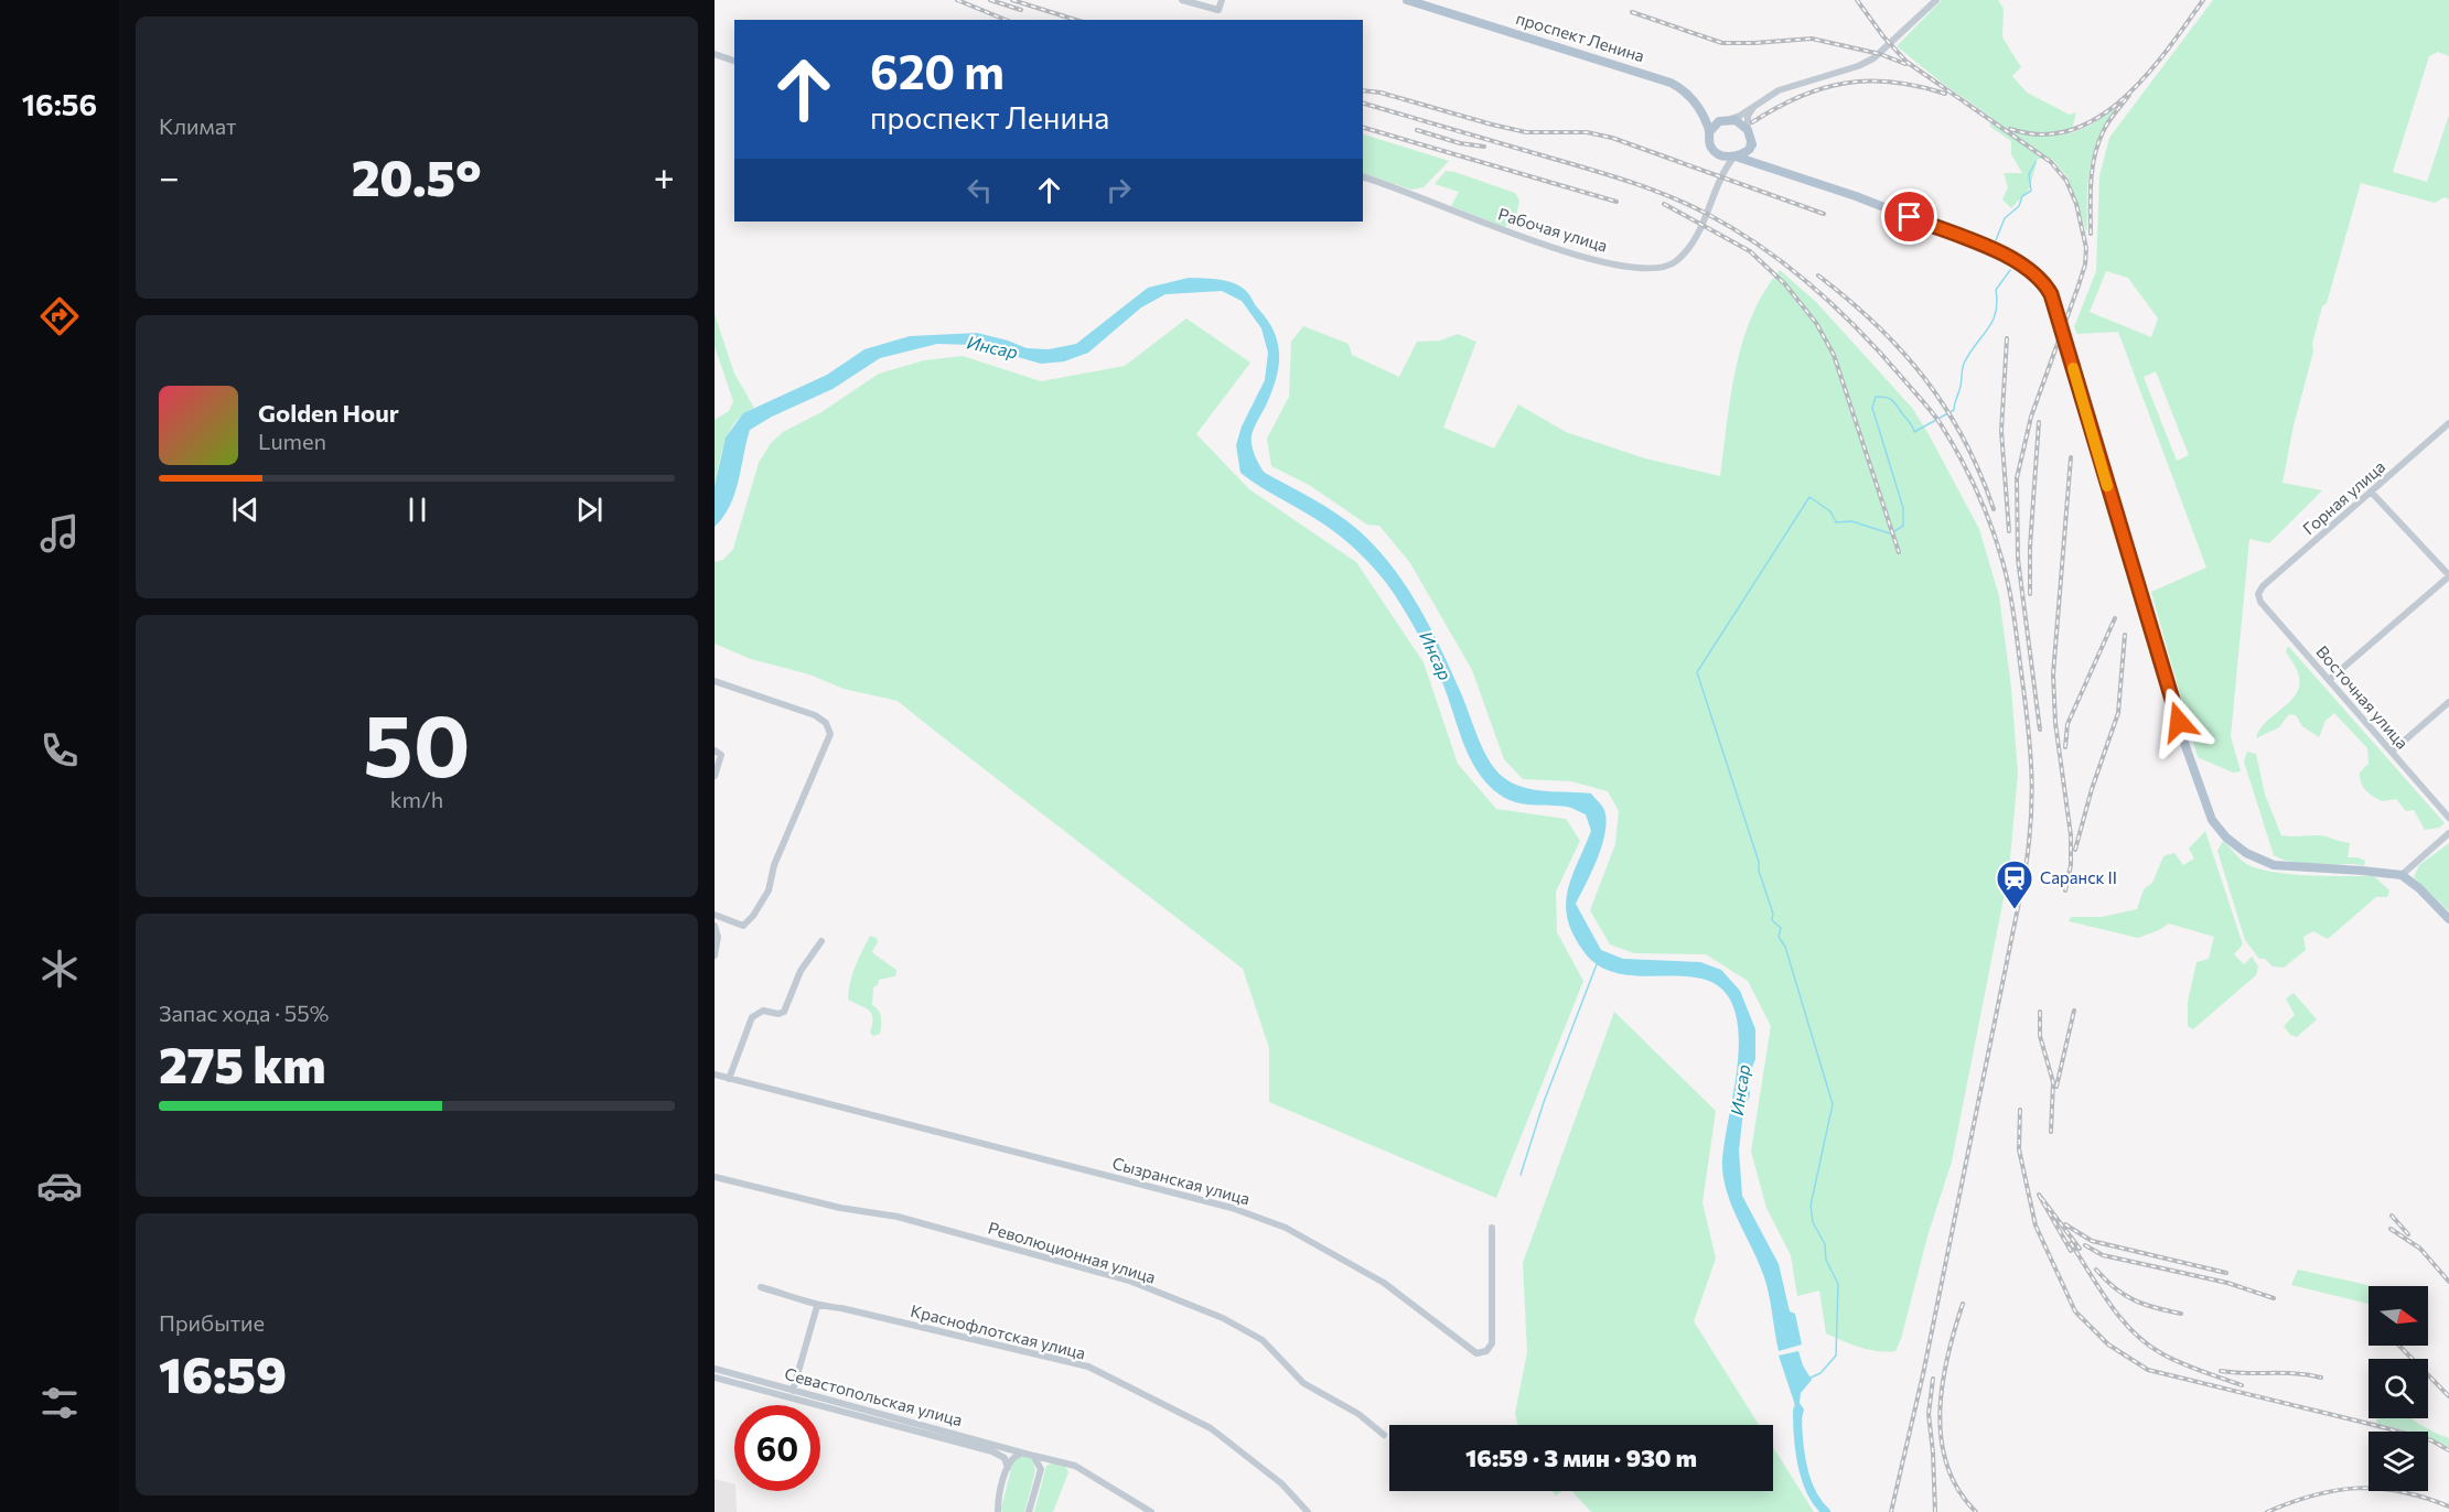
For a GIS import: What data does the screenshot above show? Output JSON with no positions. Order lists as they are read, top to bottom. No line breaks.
{"streets":{"main road":["проспект Ленина"],"street":["Рабочая улица","Горная улица","Восточная улица","Сызранская улица","Революционная улица","Краснофлотская улица","Севастопольская улица"]},"crossings":[["Горная улица","Восточная улица"]],"water":["Инсар"],"places":{"station":["Саранск II"]},"north":"right","page":{"tabs":"16:56","tile":["Климат",["50","km/h"],["Запас хода · 55%","275 km"],["Прибытие","16:59"]],"turn":["620 m","проспект Ленина"],"heat":["−","20.5°","+"],"song":["Golden Hour","Lumen"],"limit":"60","trip":"16:59 · 3 мин · 930 m"}}
